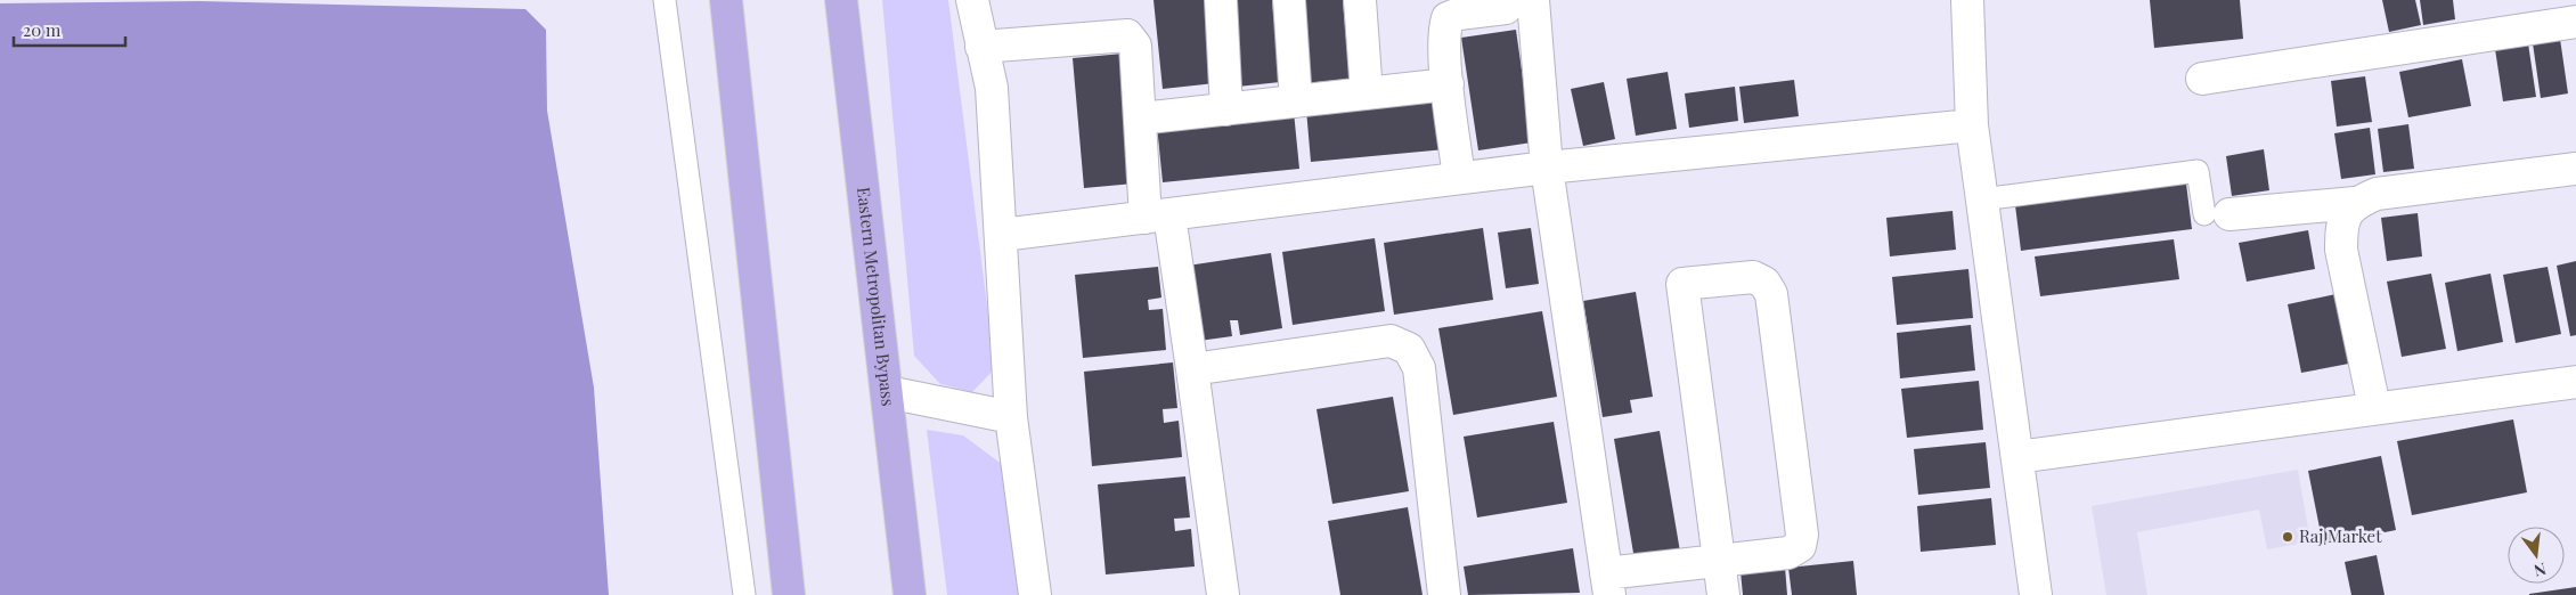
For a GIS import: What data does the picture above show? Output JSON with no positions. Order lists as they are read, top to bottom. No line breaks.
{"streets":{"main road":["Eastern Metropolitan Bypass"]},"places":["Raj Market"],"scale_bar":"20 m","north":"bottom"}
